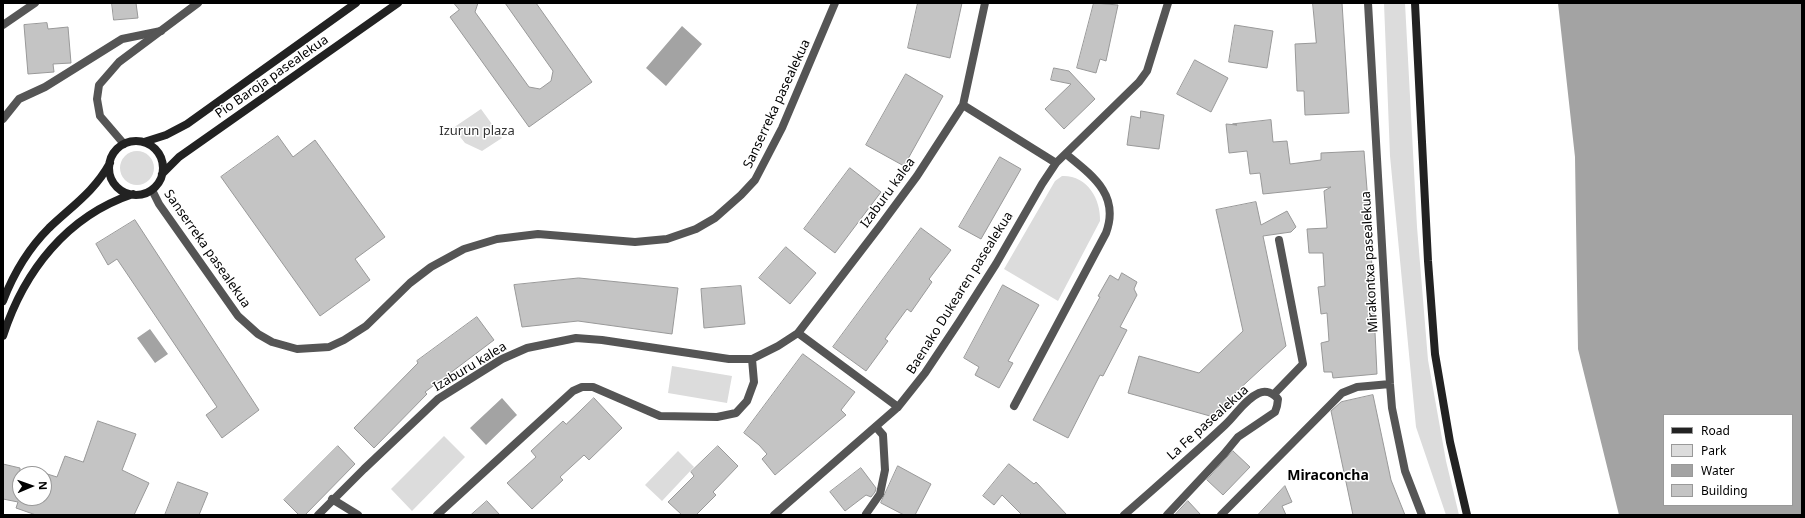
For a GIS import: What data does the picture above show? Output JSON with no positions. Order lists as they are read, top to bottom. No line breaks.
{"streets":{"main road":["Pio Baroja pasealekua"],"street":["Sanserreka pasealekua","Izaburu kalea","Mirakontxa pasealekua","Baenako Dukearen pasealekua","La Fe pasealekua"]},"crossings":[["Pio Baroja pasealekua","Sanserreka pasealekua"]],"districts":["Miraconcha"],"parks":["Izurun plaza"],"legend":["Road","Park","Water","Building"],"north":"right"}
